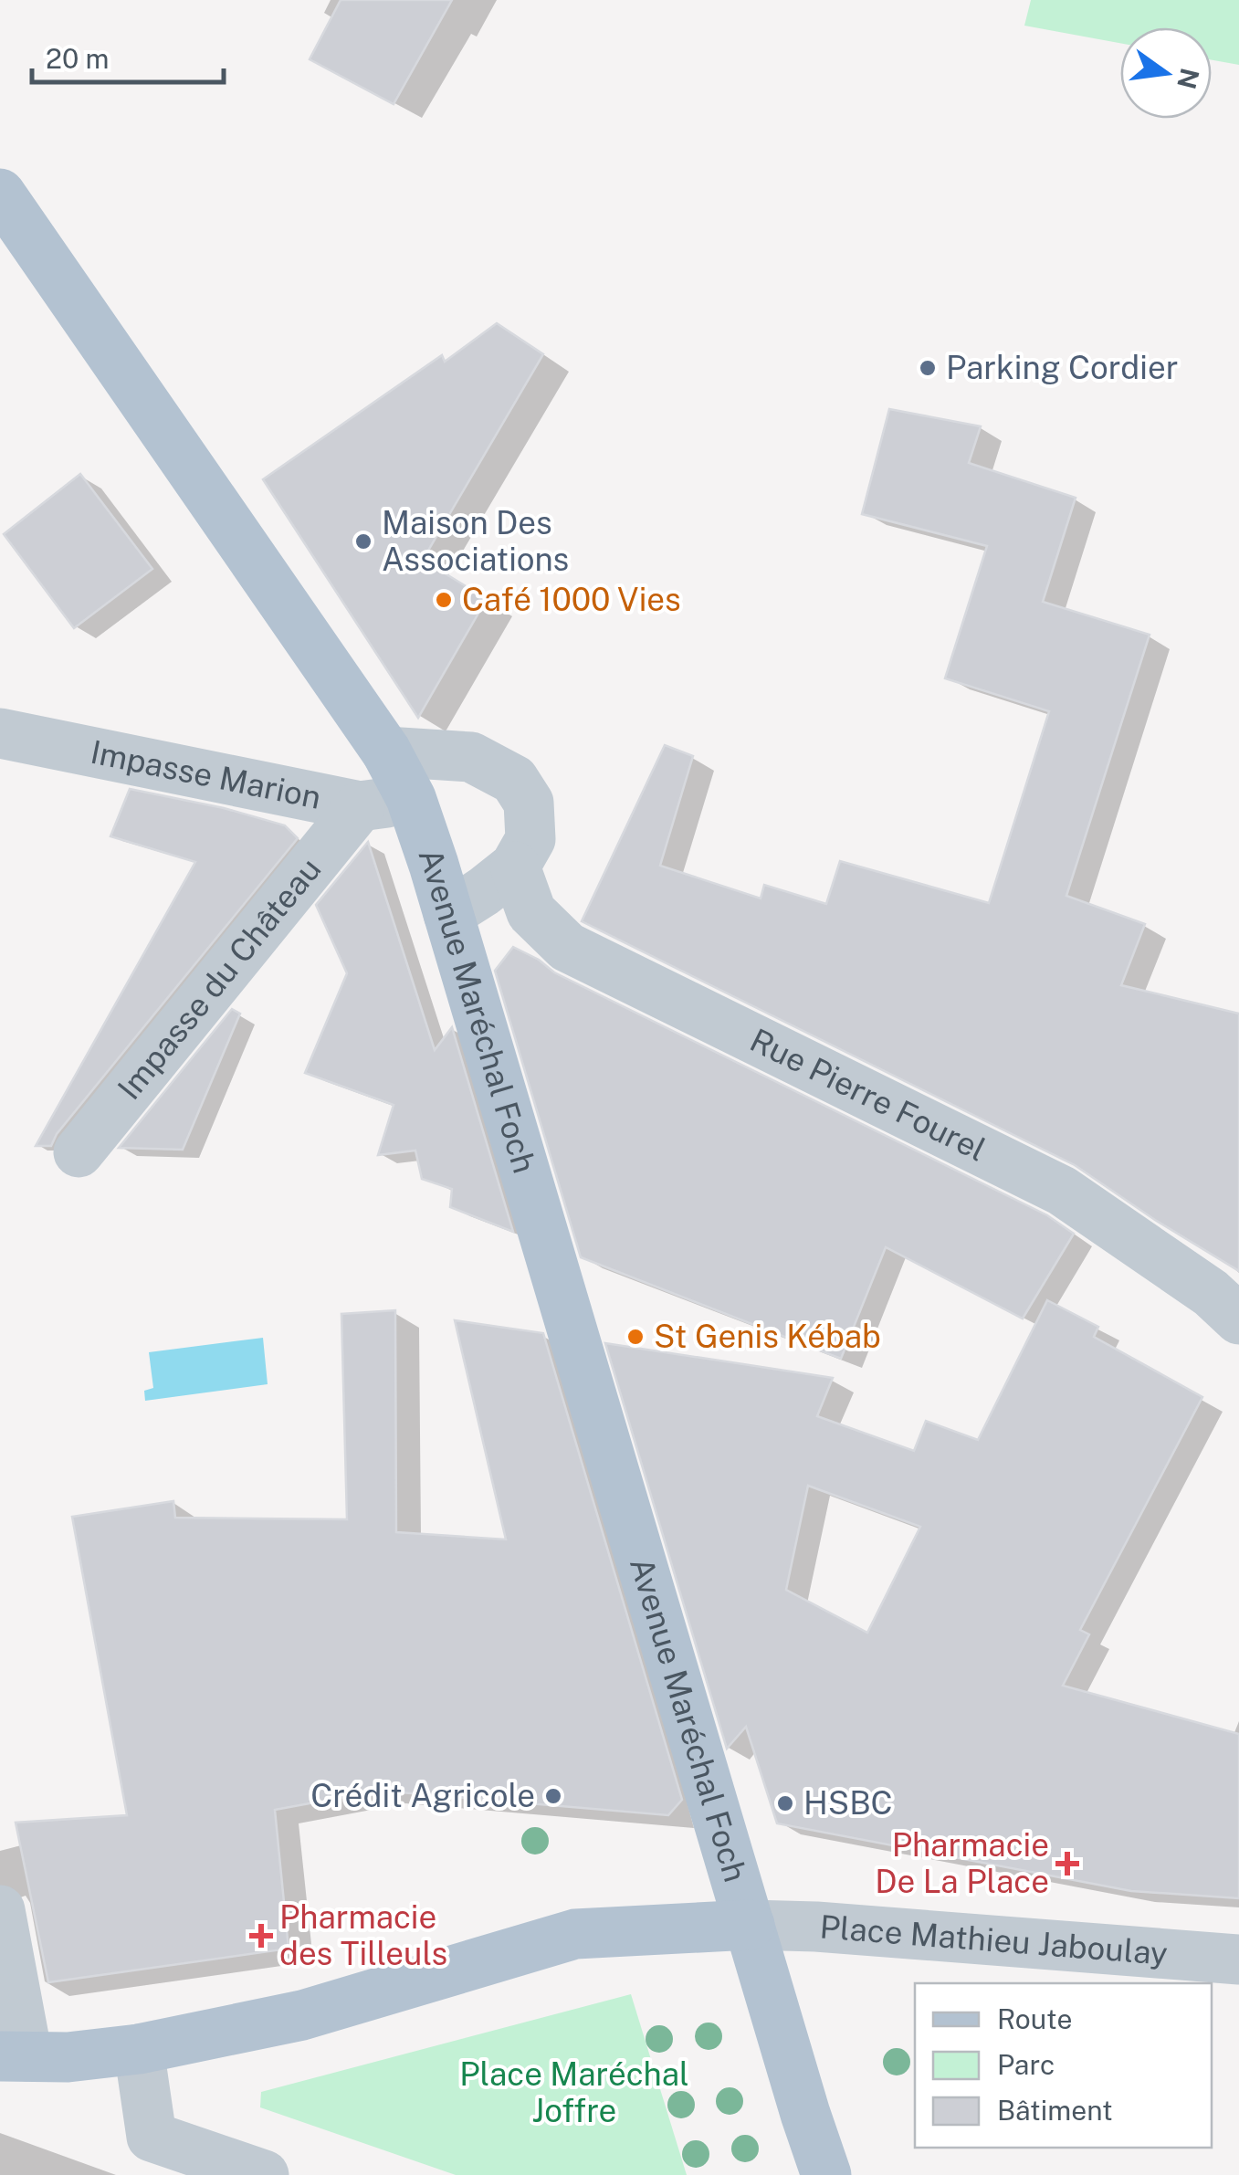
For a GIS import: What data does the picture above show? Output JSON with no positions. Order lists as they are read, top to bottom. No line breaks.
{"streets":{"main road":["Avenue Maréchal Foch"],"street":["Impasse Marion","Impasse du Château","Rue Pierre Fourel","Place Mathieu Jaboulay"]},"crossings":[["Impasse Marion","Impasse du Château"],["Impasse Marion","Avenue Maréchal Foch"],["Avenue Maréchal Foch","Place Mathieu Jaboulay"]],"parks":["Place Maréchal Joffre"],"places":{"other":["Parking Cordier","Maison Des Associations","Café 1000 Vies","St Genis Kébab","Crédit Agricole","HSBC"],"health":["Pharmacie De La Place","Pharmacie des Tilleuls"]},"legend":["Route","Parc","Bâtiment"],"scale_bar":"20 m","north":"right"}
